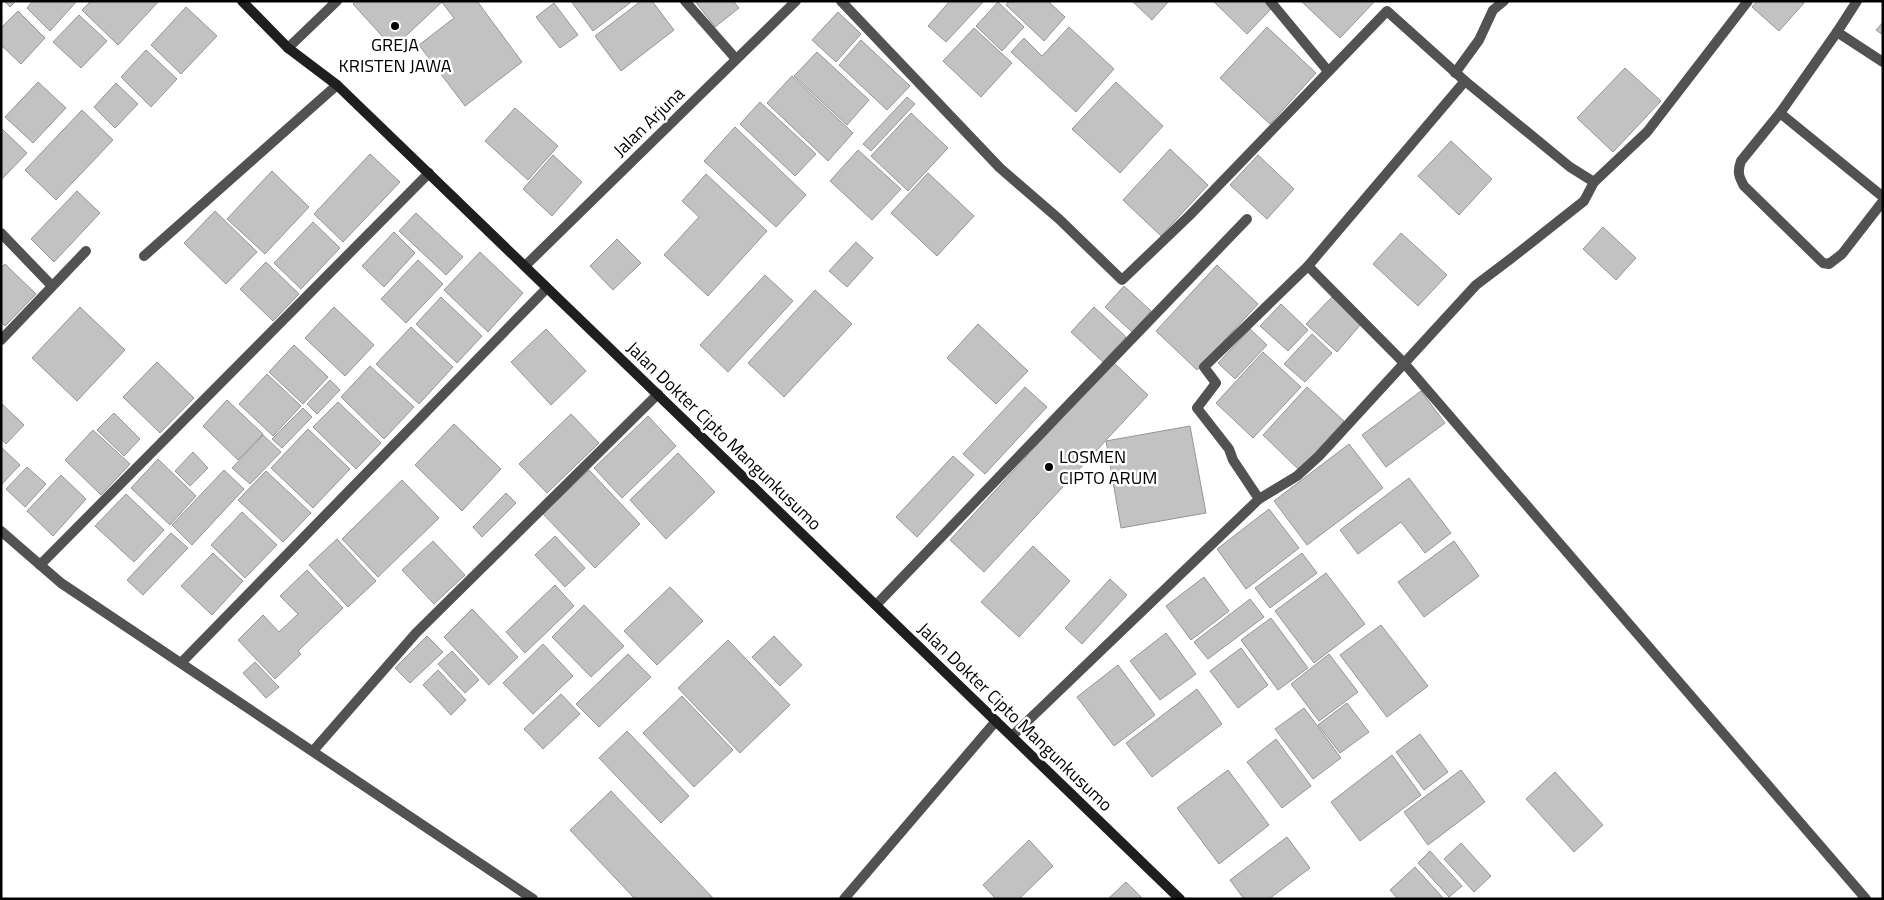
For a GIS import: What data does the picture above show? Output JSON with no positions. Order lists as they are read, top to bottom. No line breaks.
{"streets":{"street":["Jalan Arjuna","Jalan Dokter Cipto Mangunkusumo"]},"crossings":[["Jalan Arjuna","Jalan Dokter Cipto Mangunkusumo"]],"places":["GREJA KRISTEN JAWA","LOSMEN CIPTO ARUM"]}
